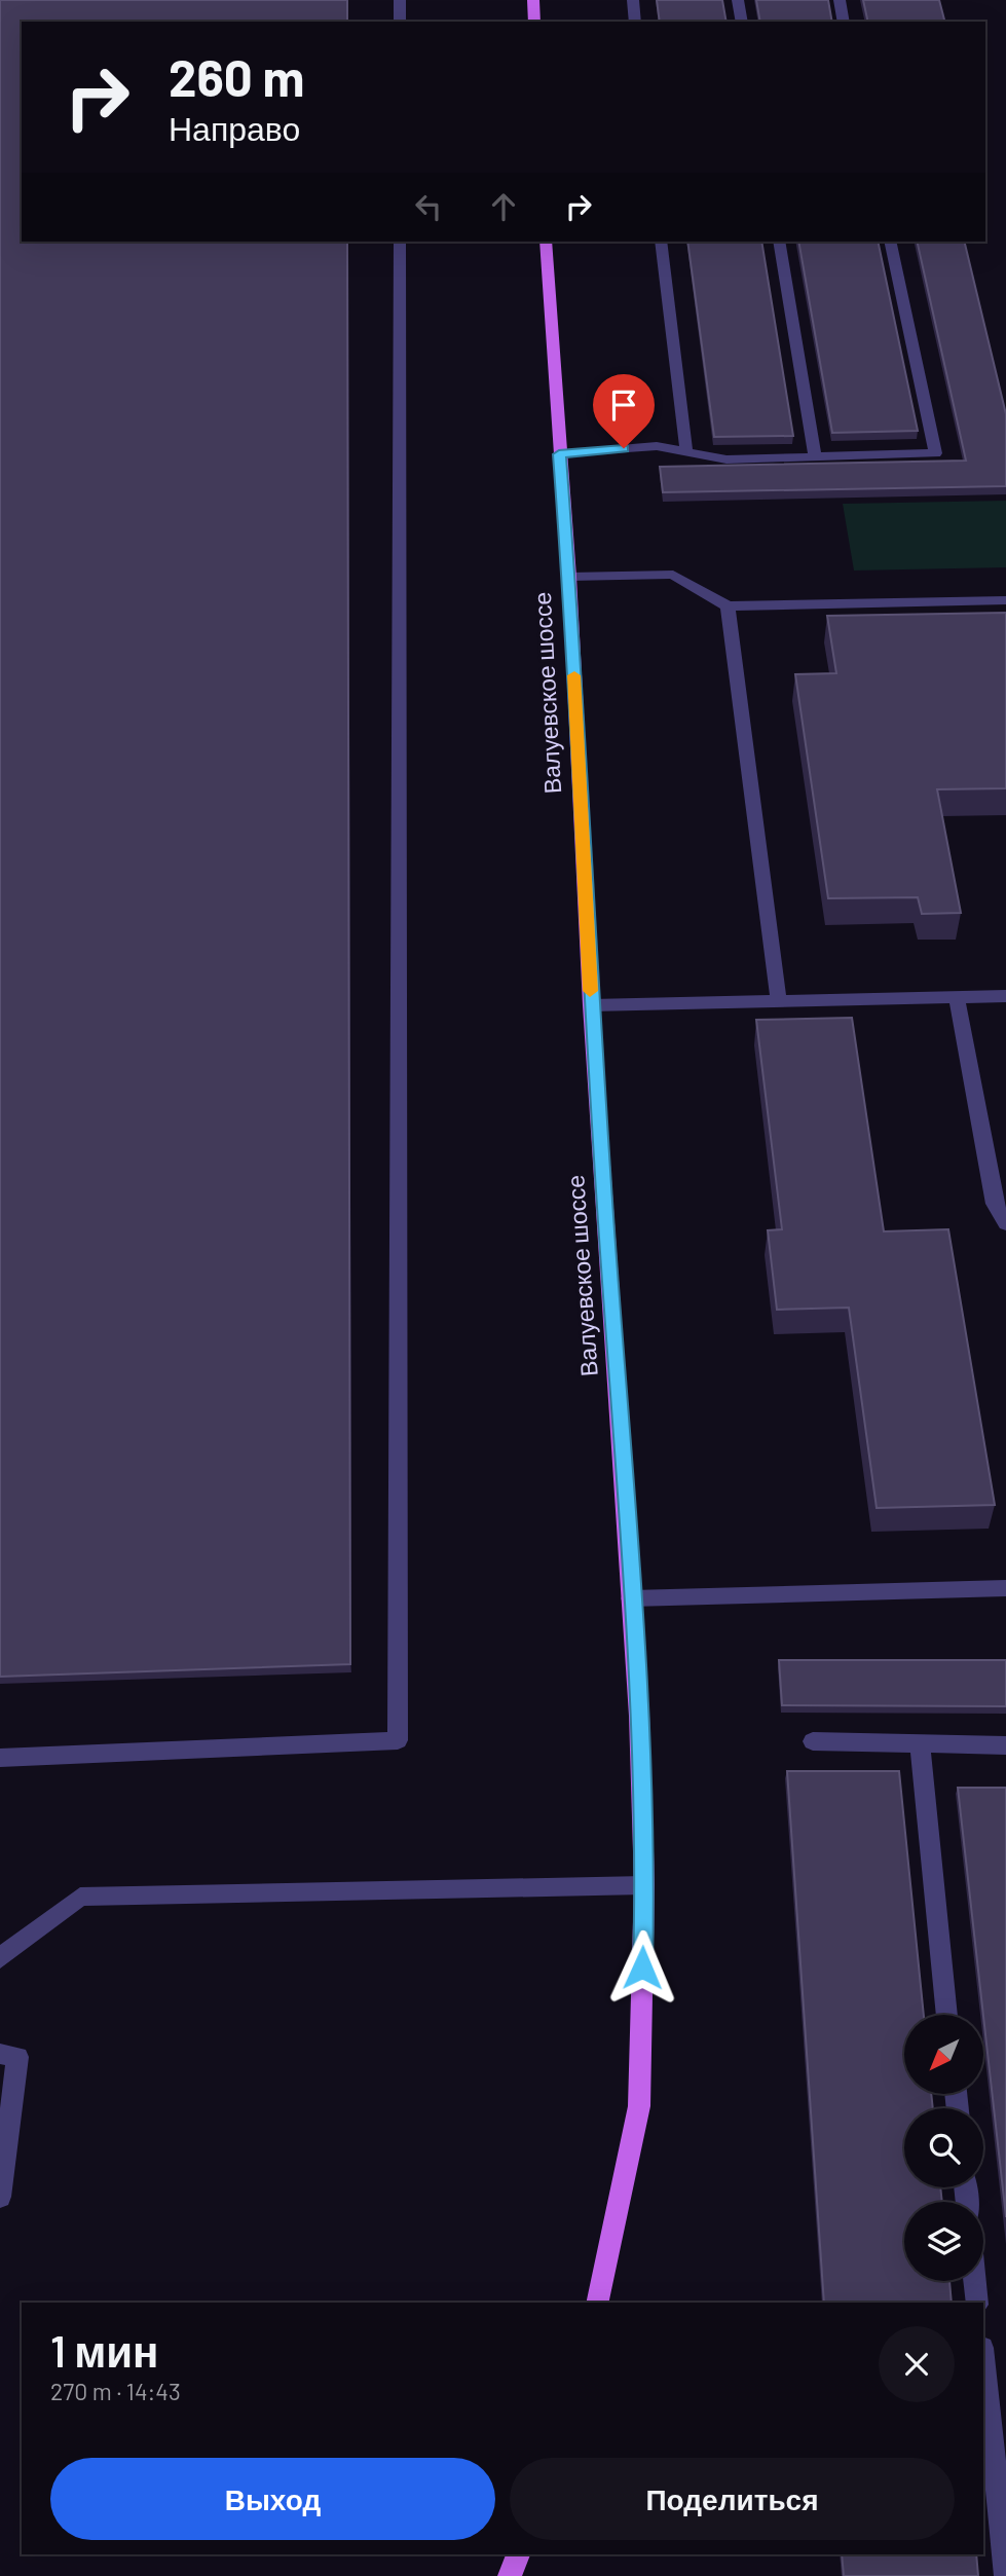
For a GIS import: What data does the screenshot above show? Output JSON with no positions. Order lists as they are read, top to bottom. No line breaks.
{"streets":{"main road":["Валуевское шоссе"]},"north":"bottom left","page":{"turn":["260 m","Направо"],"heading":["1 мин","270 m · 14:43"],"buttons":["Выход","Поделиться"]}}
